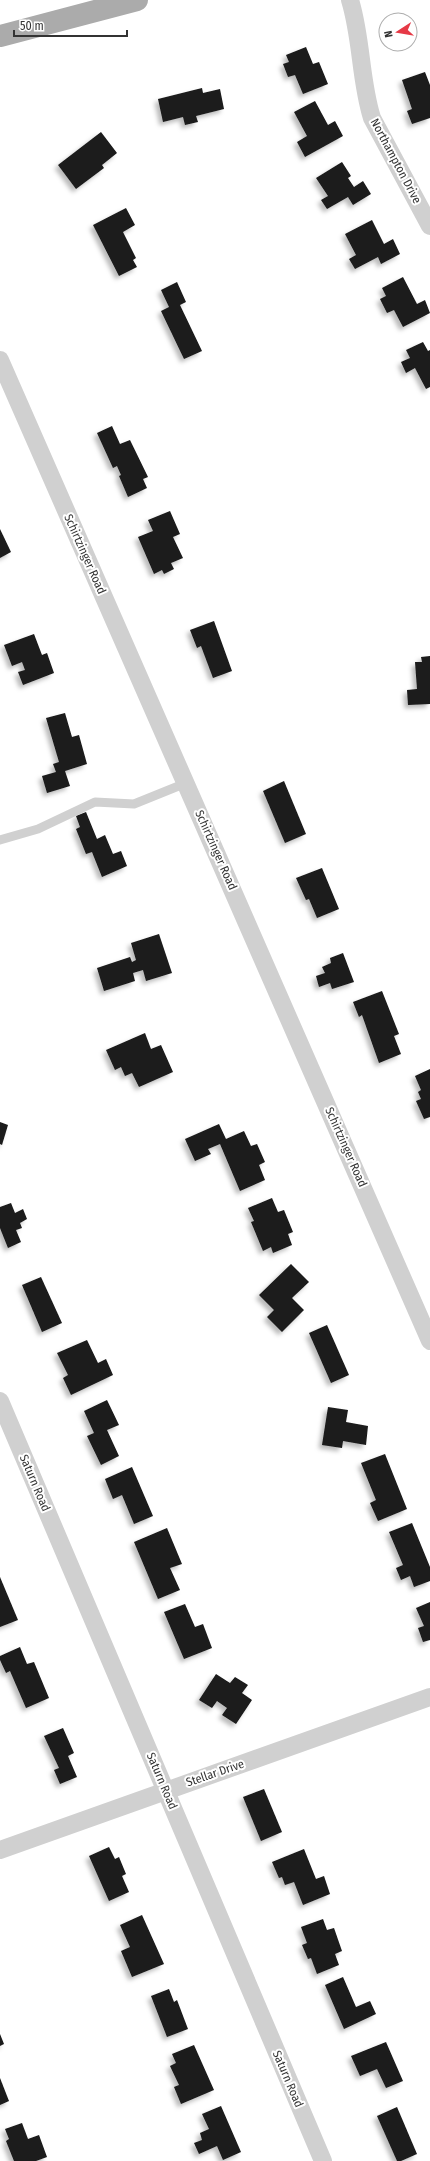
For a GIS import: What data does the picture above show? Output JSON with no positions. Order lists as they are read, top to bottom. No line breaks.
{"streets":{"street":["Northampton Drive","Schirtzinger Road","Saturn Road","Stellar Drive"]},"crossings":[["Saturn Road","Stellar Drive"]],"scale_bar":"50 m","north":"left"}
